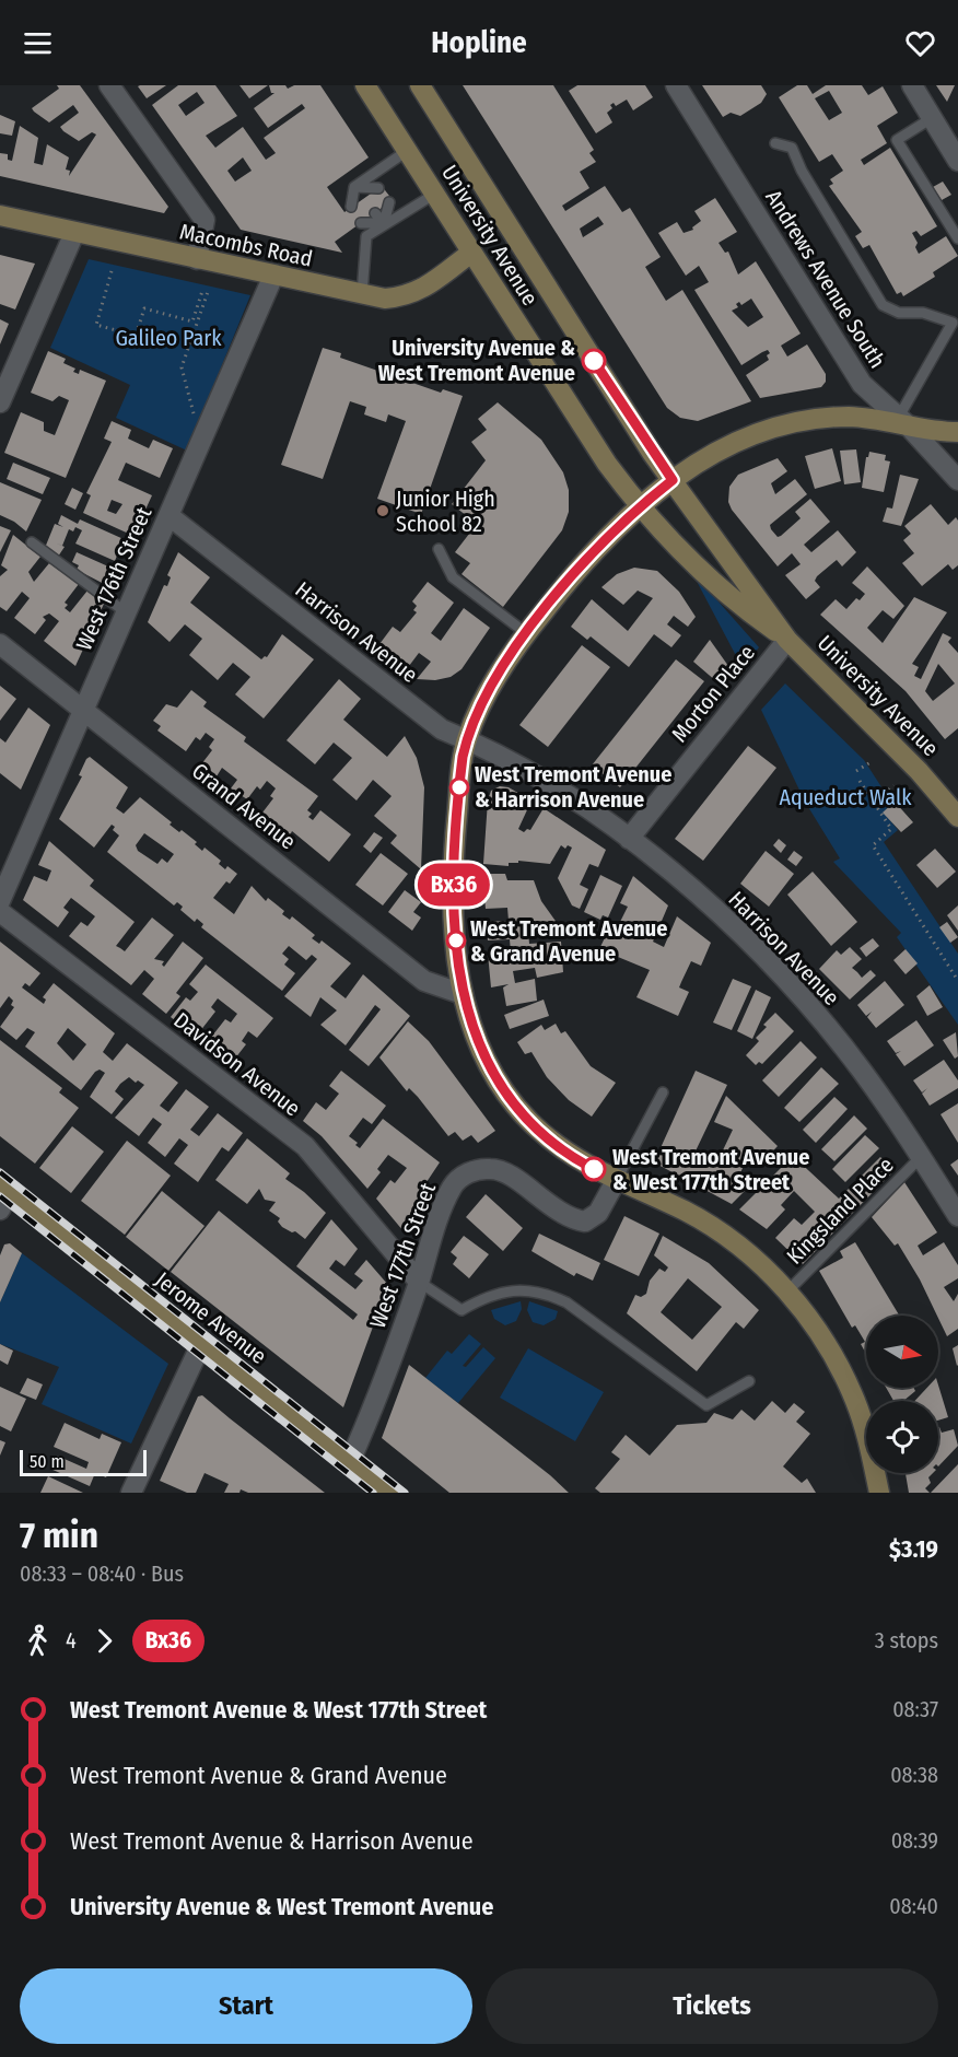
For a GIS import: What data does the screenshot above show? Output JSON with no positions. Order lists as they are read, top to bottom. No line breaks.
{"streets":{"main road":["University Avenue","Macombs Road","Jerome Avenue"],"street":["Andrews Avenue South","West 176th Street","Harrison Avenue","Morton Place","Grand Avenue","Davidson Avenue","West 177th Street"],"lane":["Kingsland Place"]},"crossings":[["University Avenue","Macombs Road"],["University Avenue","Morton Place"],["Macombs Road","West 176th Street"],["West 176th Street","Harrison Avenue"],["West 176th Street","Grand Avenue"],["Harrison Avenue","Morton Place"],["Harrison Avenue","Kingsland Place"],["Davidson Avenue","West 177th Street"],["West 177th Street","Jerome Avenue"]],"parks":["Galileo Park","Aqueduct Walk"],"places":["University Avenue & West Tremont Avenue","Junior High School 82","West Tremont Avenue & Harrison Avenue","West Tremont Avenue & Grand Avenue","West Tremont Avenue & West 177th Street"],"lines":["bus line Bx36"],"scale_bar":"50 m","north":"right","page":{"header":"Hopline","on_map":"Bx36","scale":"50 m","heading":["7 min","08:33 – 08:40 · Bus","$3.19"],"legs":["4","Bx36","3 stops"],"list":[{"name":"West Tremont Avenue & West 177th Street","value":"08:37"},{"name":"West Tremont Avenue & Grand Avenue","value":"08:38"},{"name":"West Tremont Avenue & Harrison Avenue","value":"08:39"},{"name":"University Avenue & West Tremont Avenue","value":"08:40"}],"buttons":["Start","Tickets"]}}
